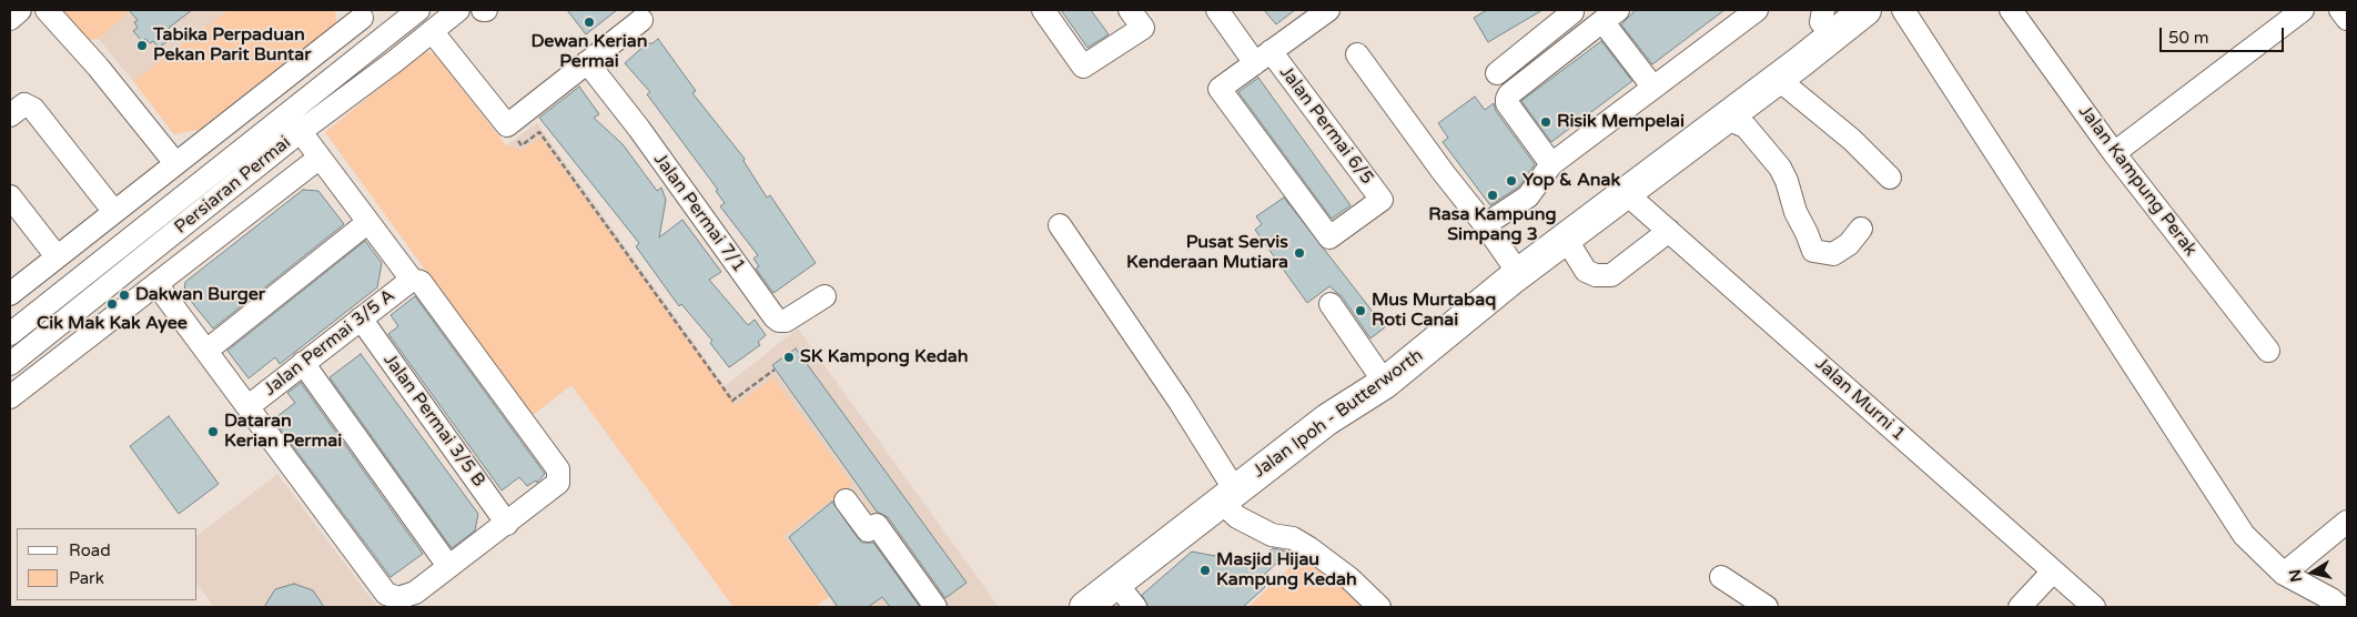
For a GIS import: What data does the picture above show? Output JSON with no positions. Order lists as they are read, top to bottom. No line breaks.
{"streets":{"highway":["Jalan Ipoh - Butterworth"],"street":["Jalan Permai 6/5","Jalan Kampung Perak","Persiaran Permai","Jalan Permai 7/1","Jalan Permai 3/5 A","Jalan Murni 1","Jalan Permai 3/5 B"]},"crossings":[["Jalan Permai 3/5 A","Jalan Permai 3/5 B"],["Jalan Murni 1","Jalan Ipoh - Butterworth"]],"places":["Dewan Kerian Permai","Tabika Perpaduan Pekan Parit Buntar","Risik Mempelai","Yop & Anak","Rasa Kampung Simpang 3","Pusat Servis Kenderaan Mutiara","Dakwan Burger","Cik Mak Kak Ayee","Mus Murtabaq Roti Canai","SK Kampong Kedah","Dataran Kerian Permai","Masjid Hijau Kampung Kedah"],"legend":["Road","Park"],"scale_bar":"50 m","north":"left"}
